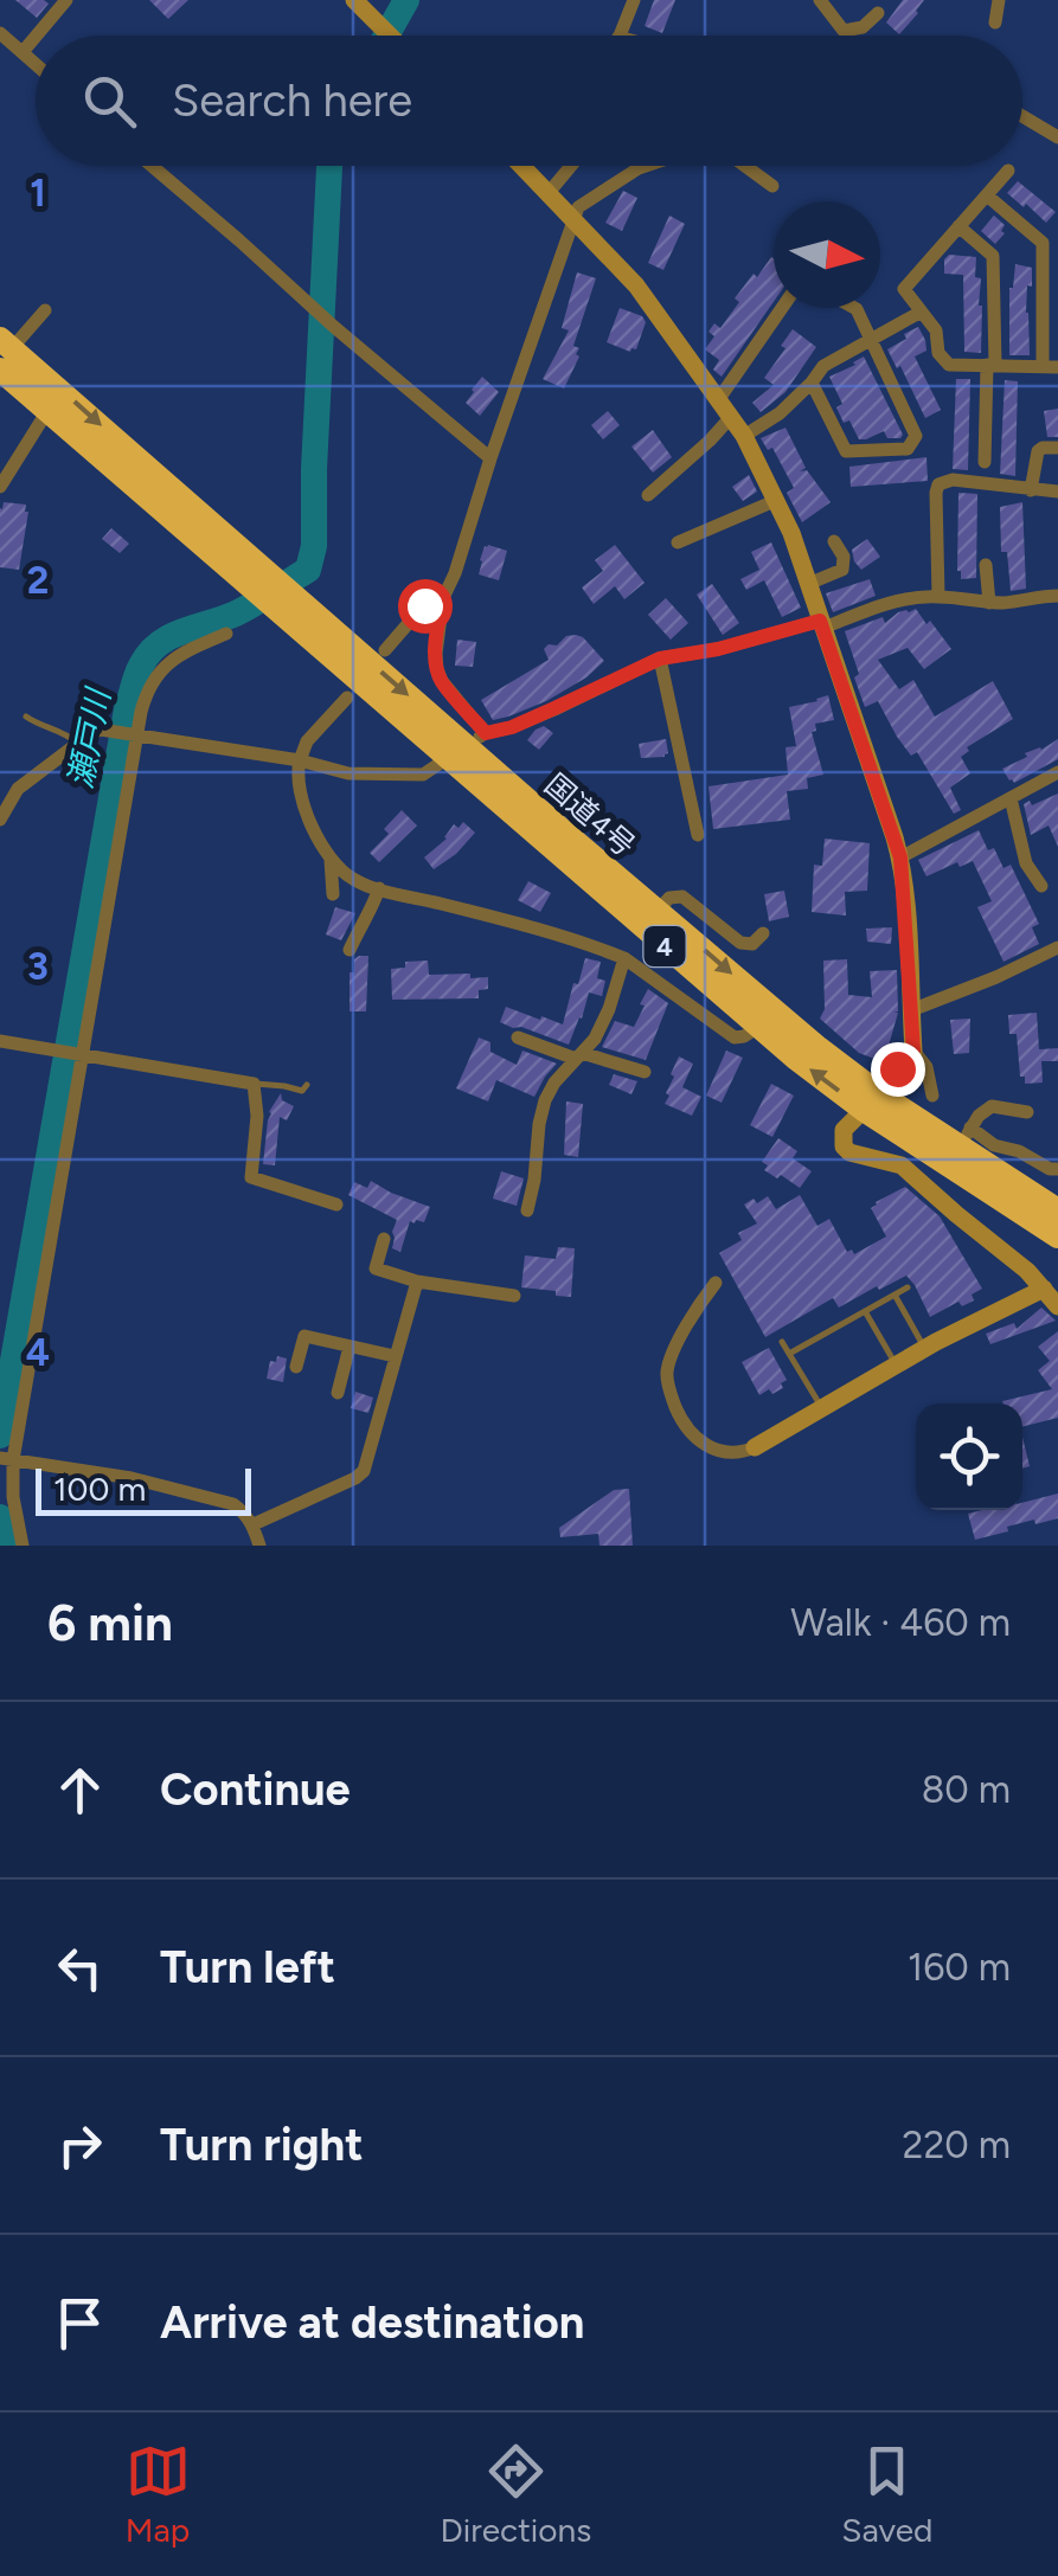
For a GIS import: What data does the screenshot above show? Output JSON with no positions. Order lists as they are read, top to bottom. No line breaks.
{"streets":{"highway":["国道4号","4"]},"water":["瀬戸川"],"scale_bar":"100 m","north":"right","page":{"search":"Search here","scale":"100 m","heading":["6 min","Walk · 460 m"],"list":[["Continue","80 m"],["Turn left","160 m"],["Turn right","220 m"],"Arrive at destination"],"nav":["Map","Directions","Saved"]},"grid":{"rows":["1","2","3","4"]}}
